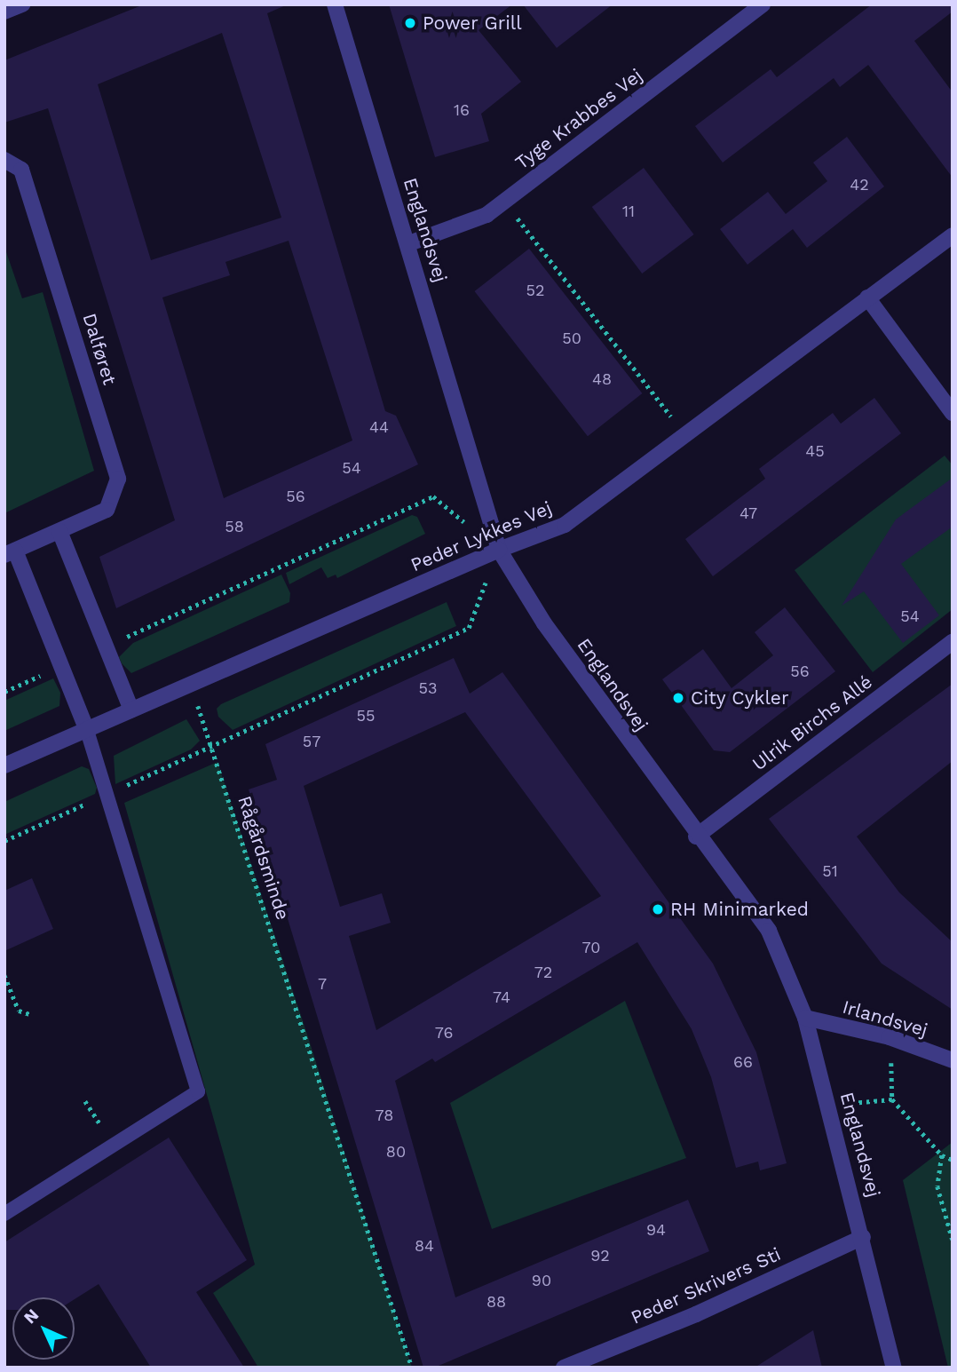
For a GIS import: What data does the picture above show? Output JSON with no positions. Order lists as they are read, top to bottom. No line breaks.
{"streets":{"street":["Tyge Krabbes Vej","Englandsvej","Dalføret","Peder Lykkes Vej","Ulrik Birchs Allé","Irlandsvej","Peder Skrivers Sti"],"path":["Rågårdsminde"]},"crossings":[["Tyge Krabbes Vej","Englandsvej"],["Englandsvej","Peder Lykkes Vej"],["Englandsvej","Ulrik Birchs Allé"],["Englandsvej","Irlandsvej"],["Englandsvej","Peder Skrivers Sti"],["Dalføret","Peder Lykkes Vej"],["Peder Lykkes Vej","Rågårdsminde"]],"places":["Power Grill","City Cykler","RH Minimarked"],"house_numbers":["16","42","11","52","50","48","44","45","54","56","47","58","54","56","53","55","57","51","70","72","7","74","76","66","78","80","94","84","92","90","88"],"north":"top left"}
